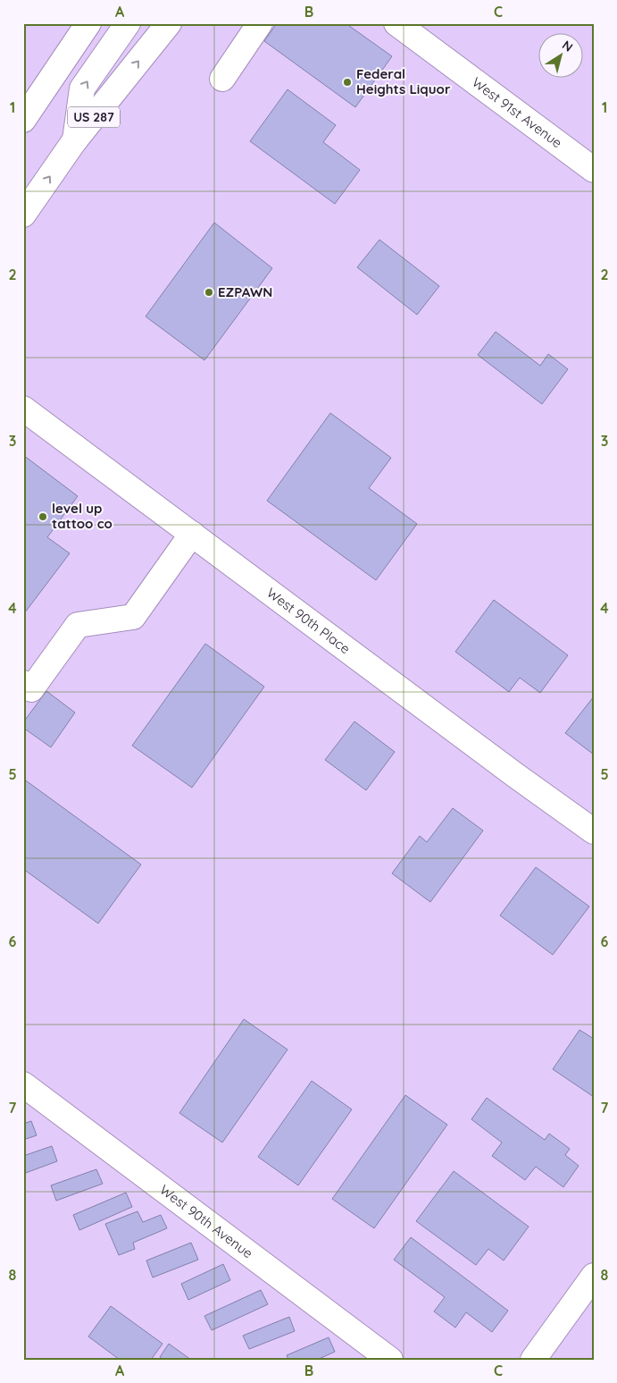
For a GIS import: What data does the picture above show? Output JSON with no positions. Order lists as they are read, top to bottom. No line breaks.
{"streets":{"street":["West 91st Avenue","US 287","West 90th Place","West 90th Avenue"]},"places":["Federal Heights Liquor","EZPAWN","level up tattoo co"],"north":"top right","grid":{"columns":["A","B","C"],"rows":["1","2","3","4","5","6","7","8"]}}
